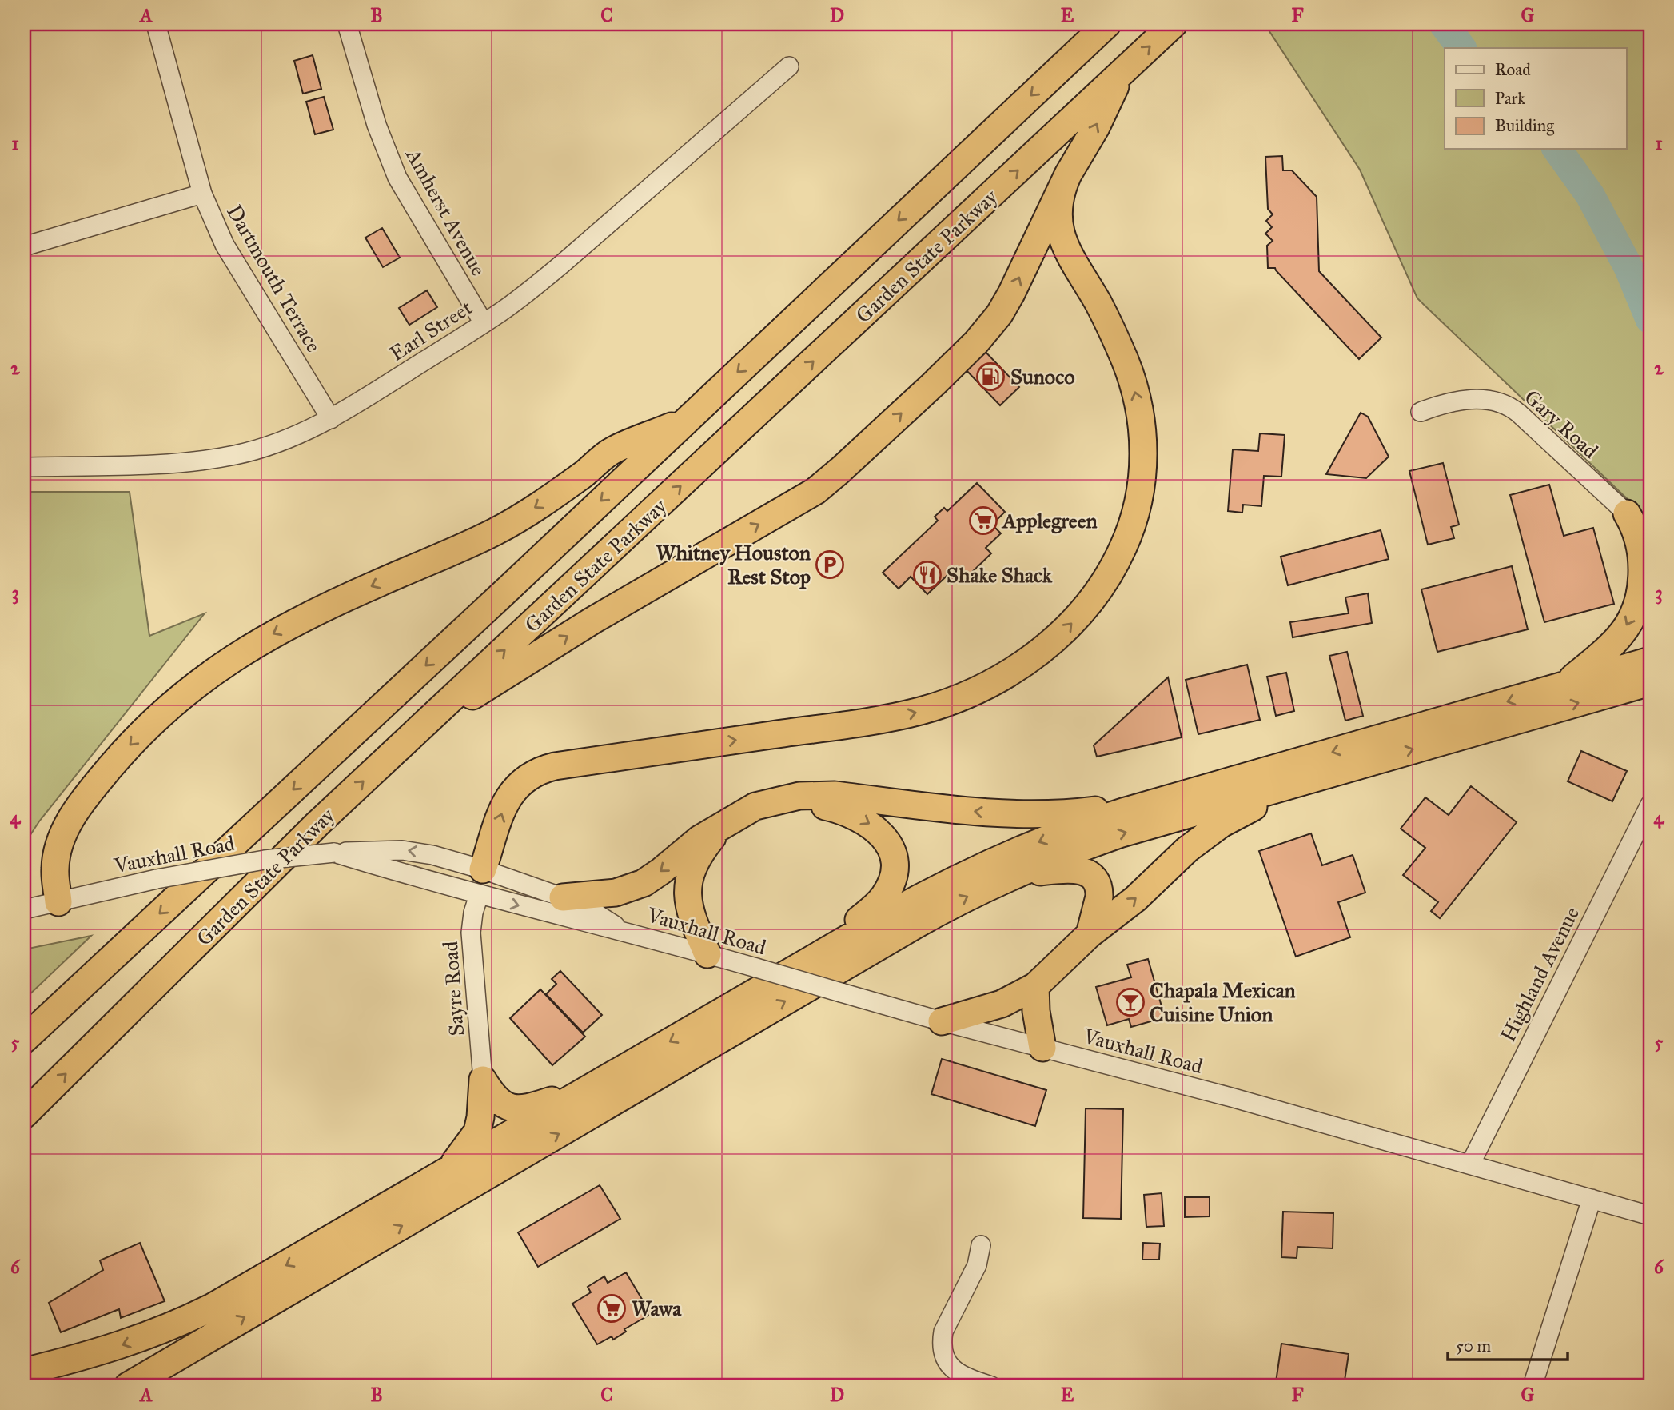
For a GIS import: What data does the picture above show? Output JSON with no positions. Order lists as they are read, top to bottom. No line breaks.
{"streets":{"highway":["Garden State Parkway"],"street":["Amherst Avenue","Dartmouth Terrace","Earl Street","Gary Road","Vauxhall Road","Highland Avenue","Sayre Road"]},"crossings":[["Amherst Avenue","Earl Street"],["Dartmouth Terrace","Earl Street"],["Vauxhall Road","Highland Avenue"],["Vauxhall Road","Sayre Road"]],"places":{"fuel station":["Sunoco"],"supermarket":["Applegreen","Wawa"],"parking":["Whitney Houston Rest Stop"],"restaurant":["Shake Shack"],"bar":["Chapala Mexican Cuisine Union"]},"legend":["Road","Park","Building"],"scale_bar":"50 m","grid":{"columns":["A","B","C","D","E","F","G"],"rows":["1","2","3","4","5","6"]}}
